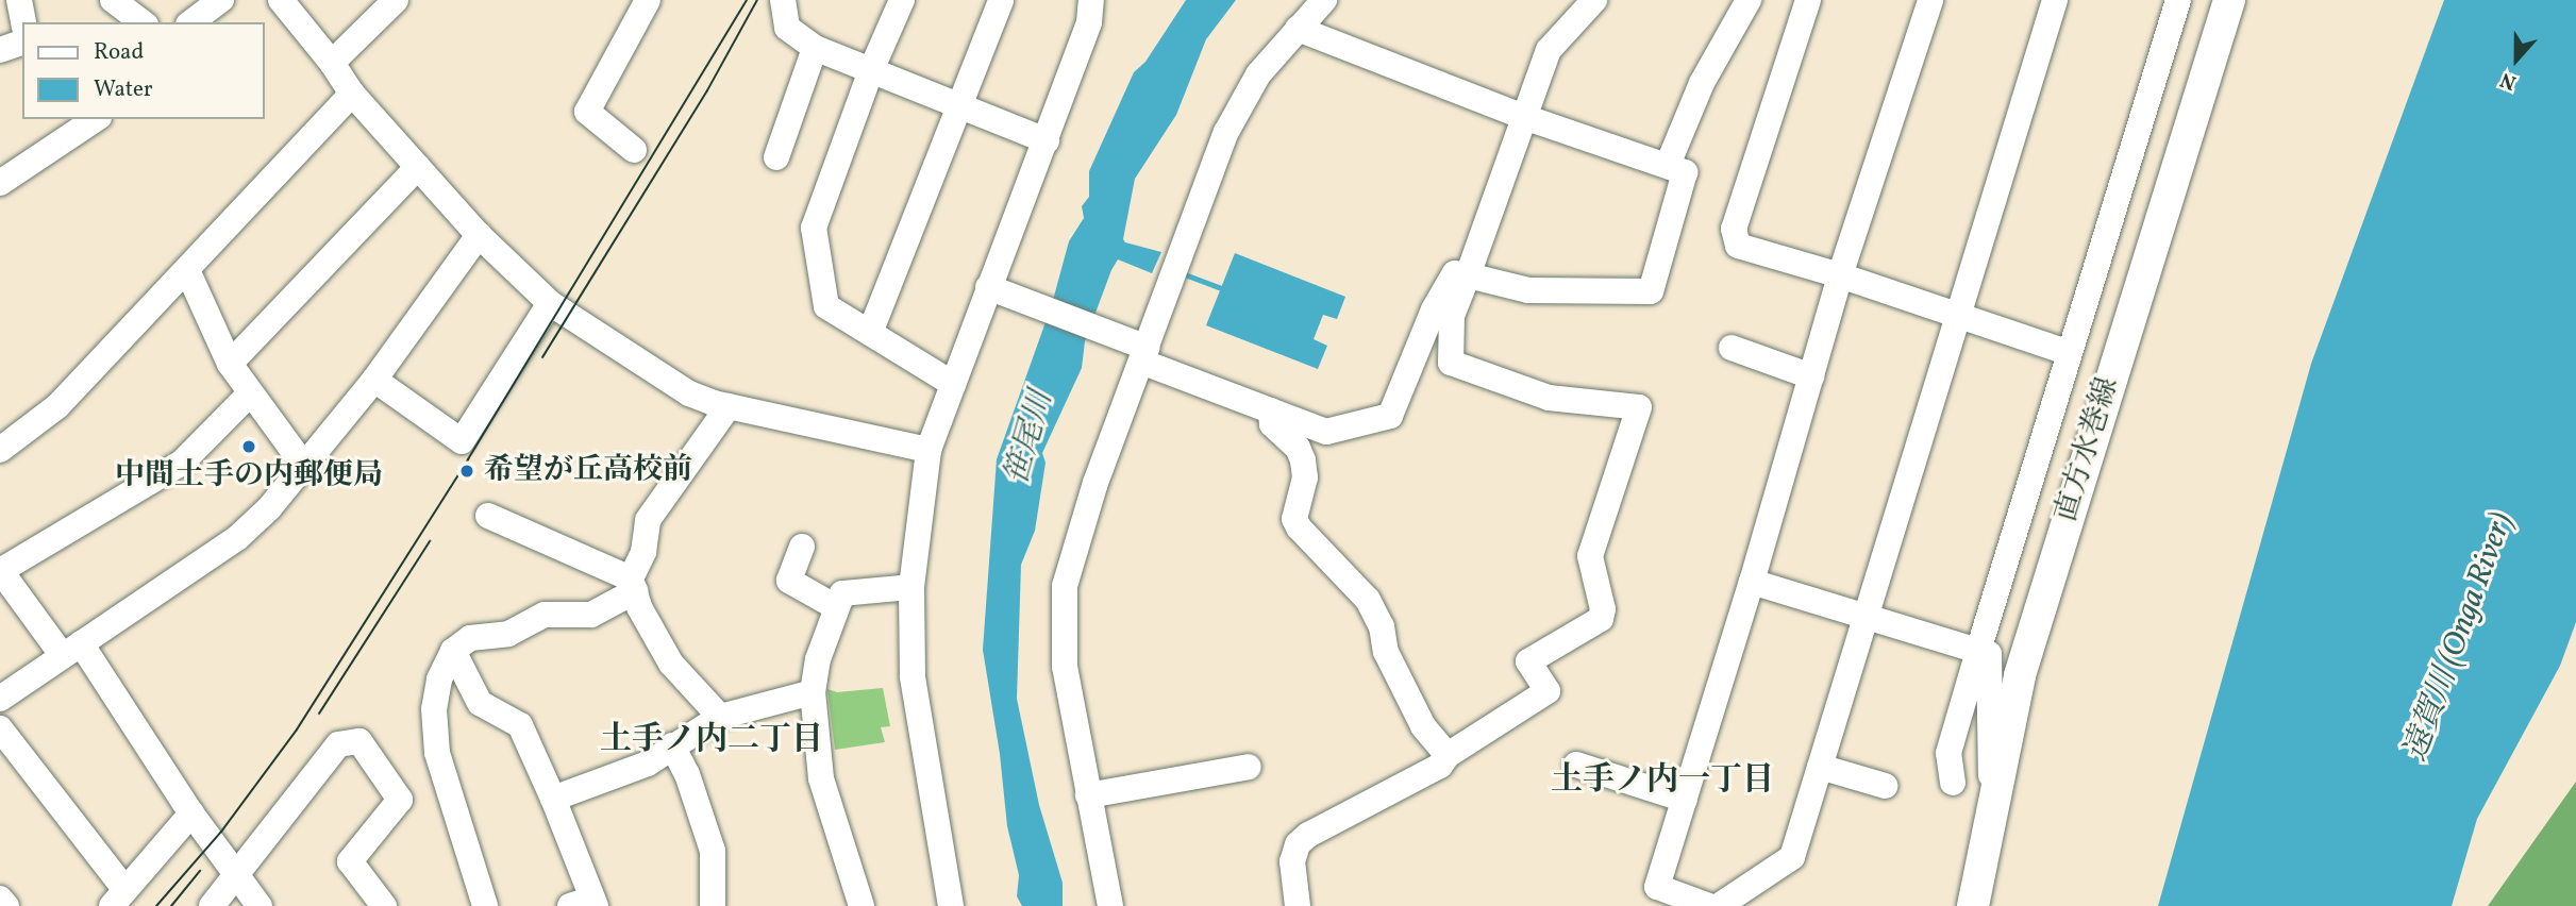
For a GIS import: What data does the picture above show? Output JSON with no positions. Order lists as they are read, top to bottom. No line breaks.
{"streets":{"main road":["直方水巻線"]},"districts":["土手ノ内二丁目","土手ノ内一丁目"],"water":["笹尾川","遠賀川 (Onga River)"],"places":["中間土手の内郵便局","希望が丘高校前"],"legend":["Road","Water"],"north":"bottom"}
